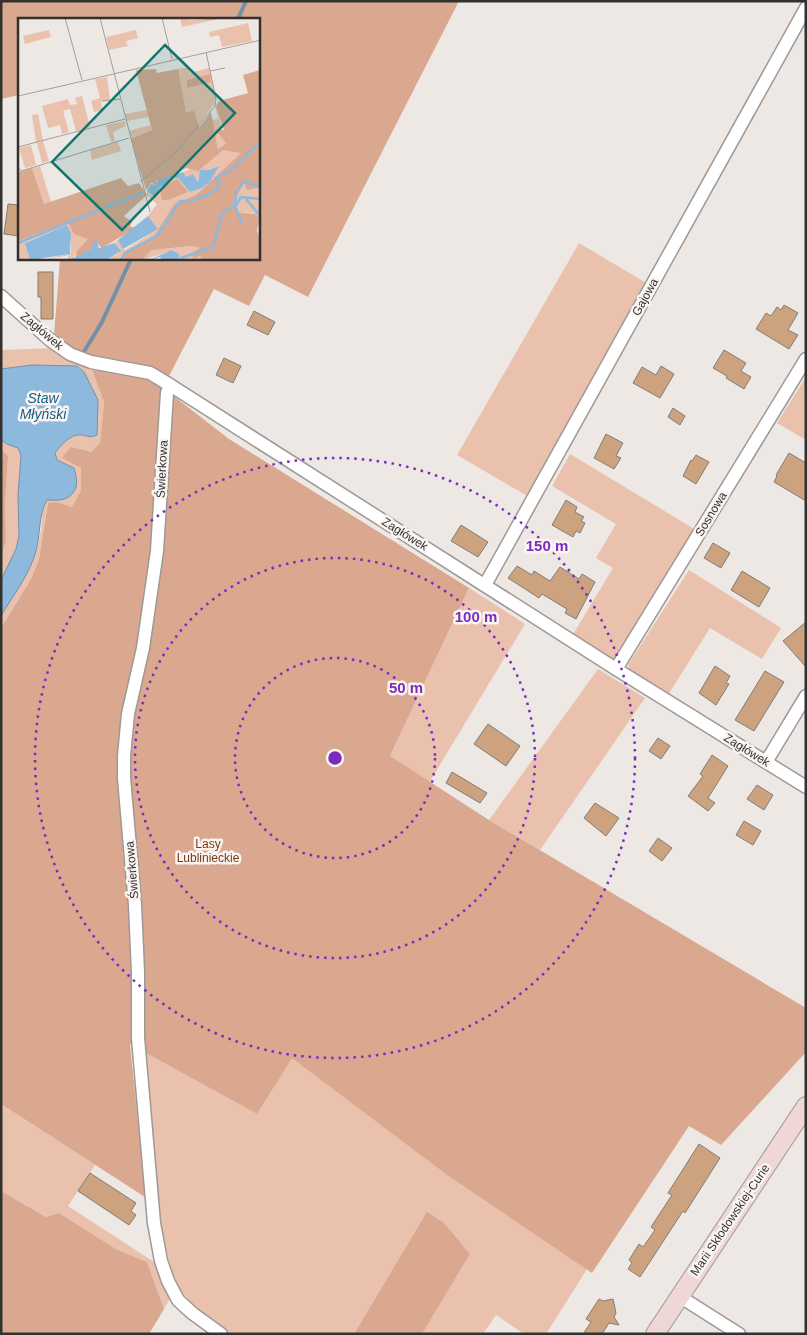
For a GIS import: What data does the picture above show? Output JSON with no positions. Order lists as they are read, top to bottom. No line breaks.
{"streets":{"street":["Gajowa","Zagłówek","Świerkowa","Sosnowa","Marii Skłodowskiej-Curie"]},"crossings":[["Gajowa","Zagłówek"],["Zagłówek","Świerkowa"],["Zagłówek","Sosnowa"]],"water":["Staw Młyński"],"parks":["Lasy Lublinieckie"],"rings":["150 m","100 m","50 m"]}
